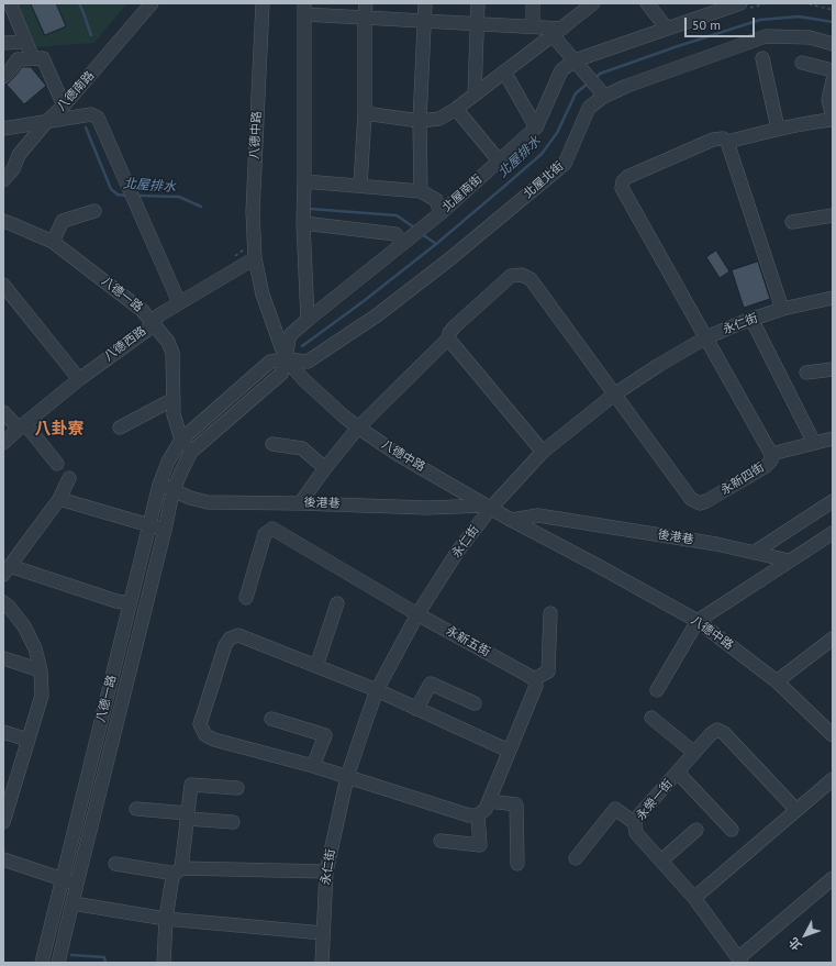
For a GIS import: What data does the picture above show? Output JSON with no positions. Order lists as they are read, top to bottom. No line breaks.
{"streets":{"street":["八德南路","八德中路","北屋北街","北屋南街","八德一路","永仁街","八德西路","永新四街","後港巷","永新五街","永榮一街"]},"crossings":[["八德中路","北屋北街"],["八德中路","北屋南街"],["八德中路","八德一路"],["八德中路","永仁街"],["八德中路","八德西路"],["八德中路","永新四街"],["八德中路","後港巷"],["北屋北街","北屋南街"],["北屋北街","八德一路"],["北屋南街","八德一路"],["八德一路","八德西路"],["八德一路","後港巷"],["永仁街","永新四街"],["永仁街","後港巷"],["永仁街","永新五街"],["永新四街","後港巷"]],"districts":["八卦寮"],"water":["北屋排水"],"scale_bar":"50 m","north":"bottom left"}
